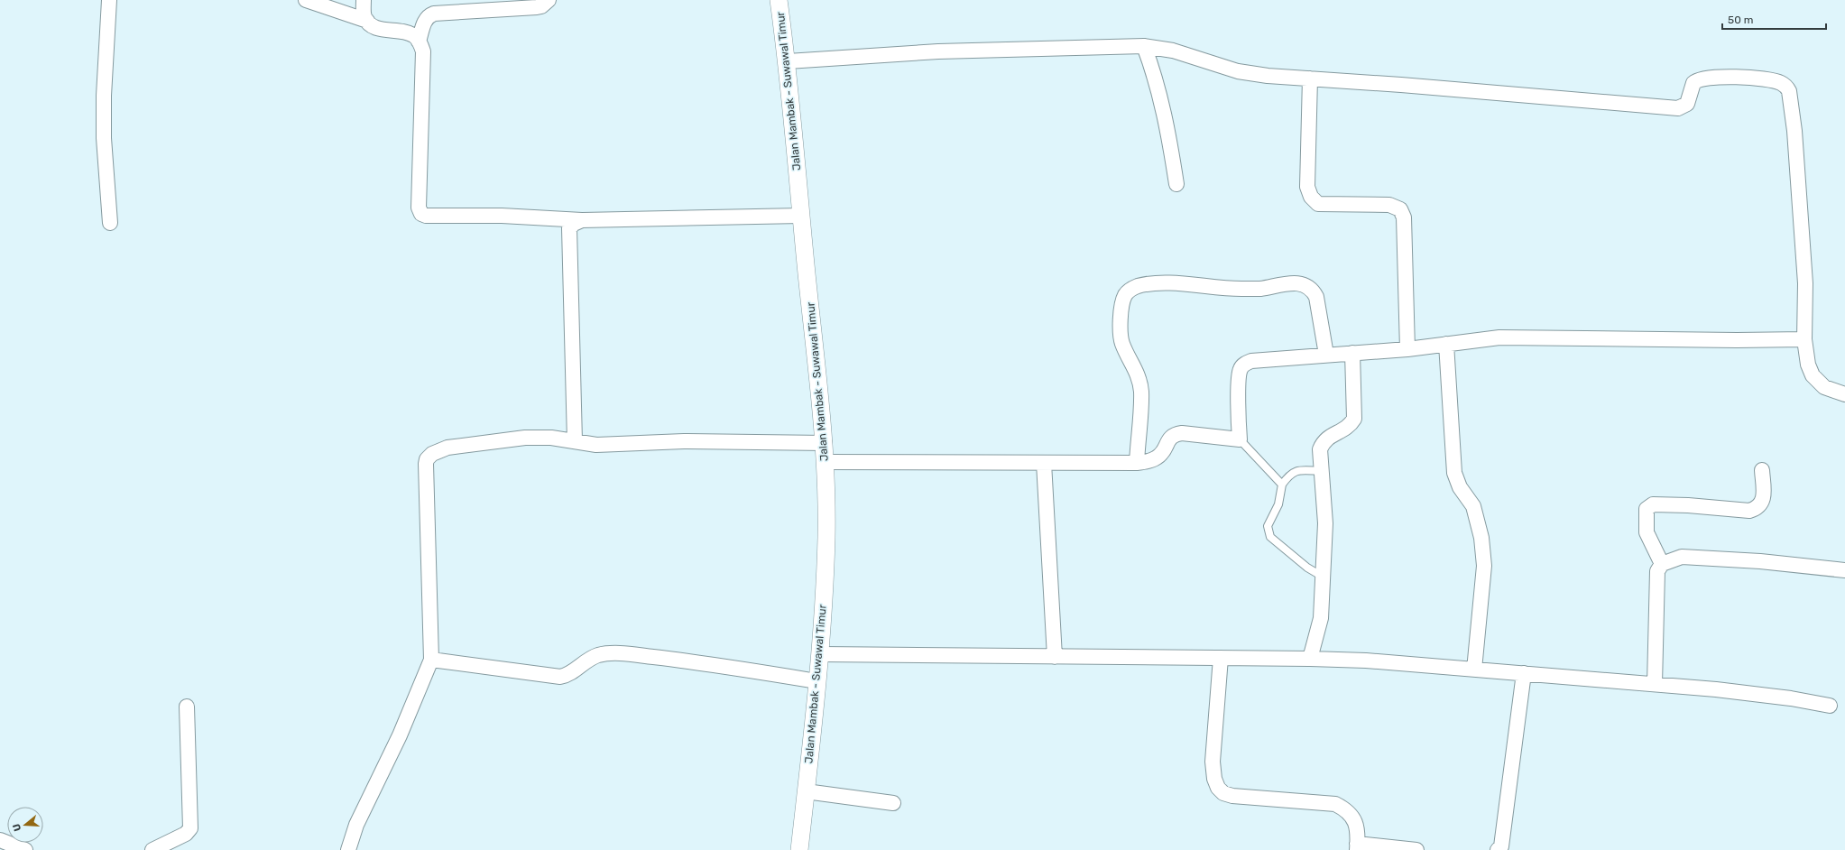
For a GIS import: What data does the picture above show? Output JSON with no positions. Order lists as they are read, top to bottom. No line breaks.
{"streets":{"street":["Jalan Mambak - Suwawal Timur"]},"scale_bar":"50 m","north":"left"}
